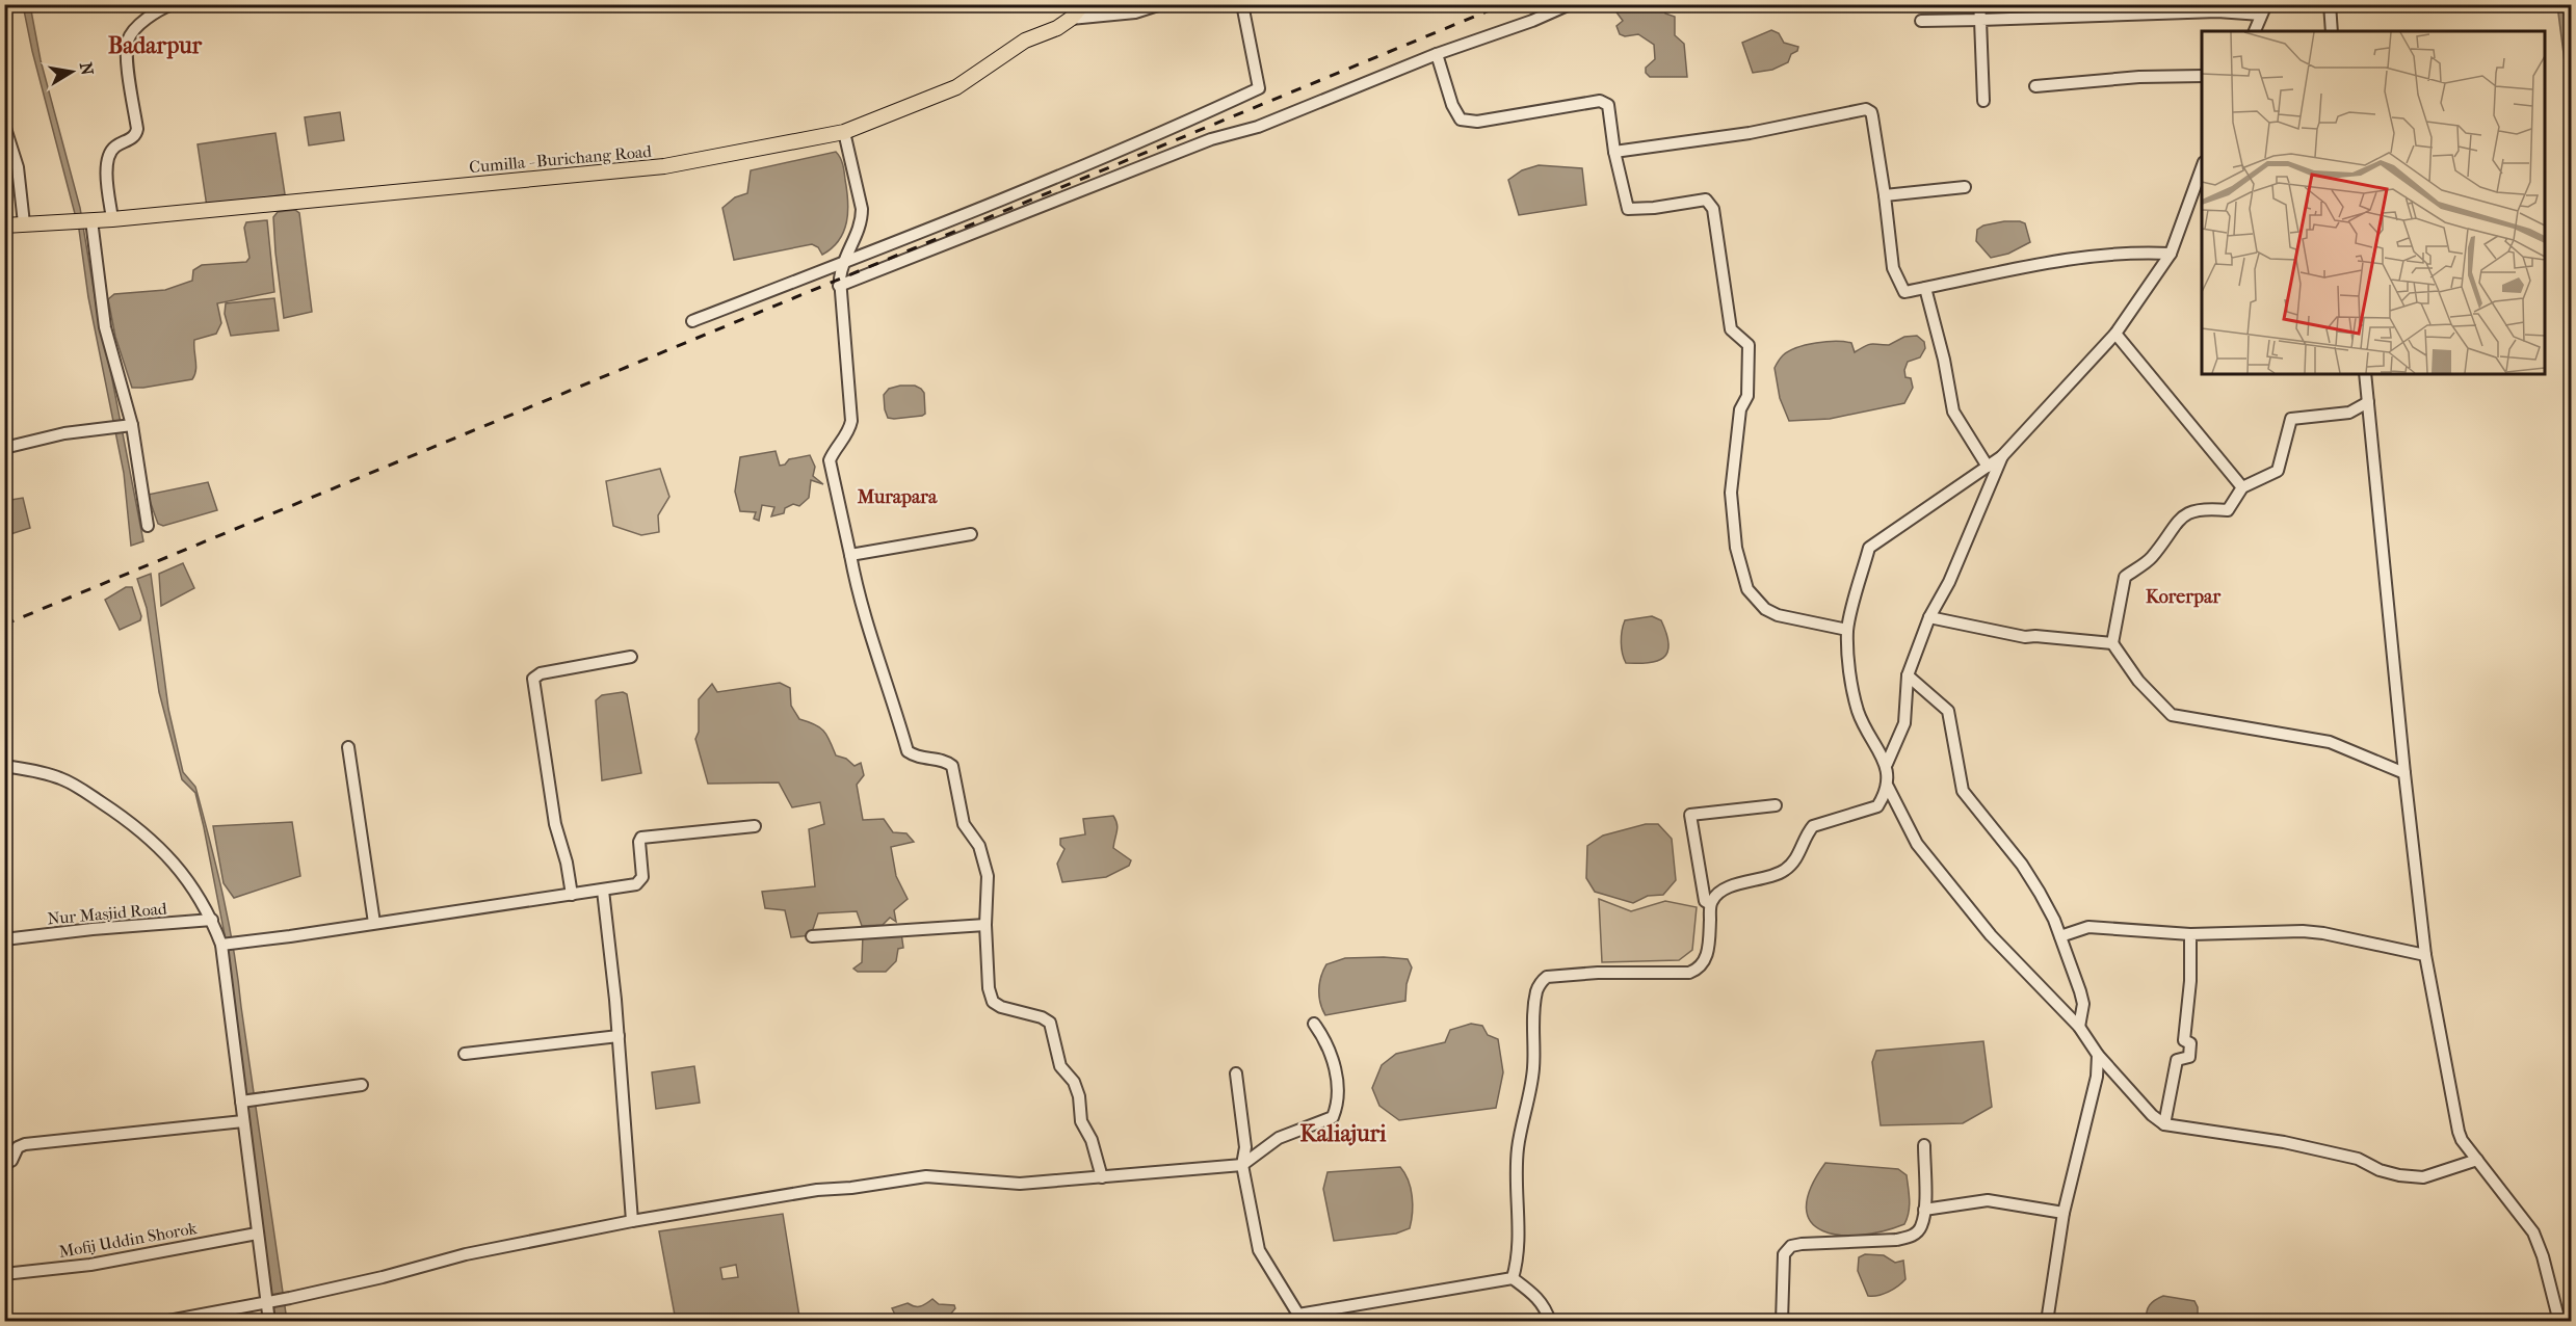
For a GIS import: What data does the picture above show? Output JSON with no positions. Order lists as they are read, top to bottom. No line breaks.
{"streets":{"main road":["Cumilla - Burichang Road"],"street":["Nur Masjid Road","Mofij Uddin Shorok"]},"districts":["Badarpur","Murapara","Korerpar","Kaliajuri"],"north":"right"}
